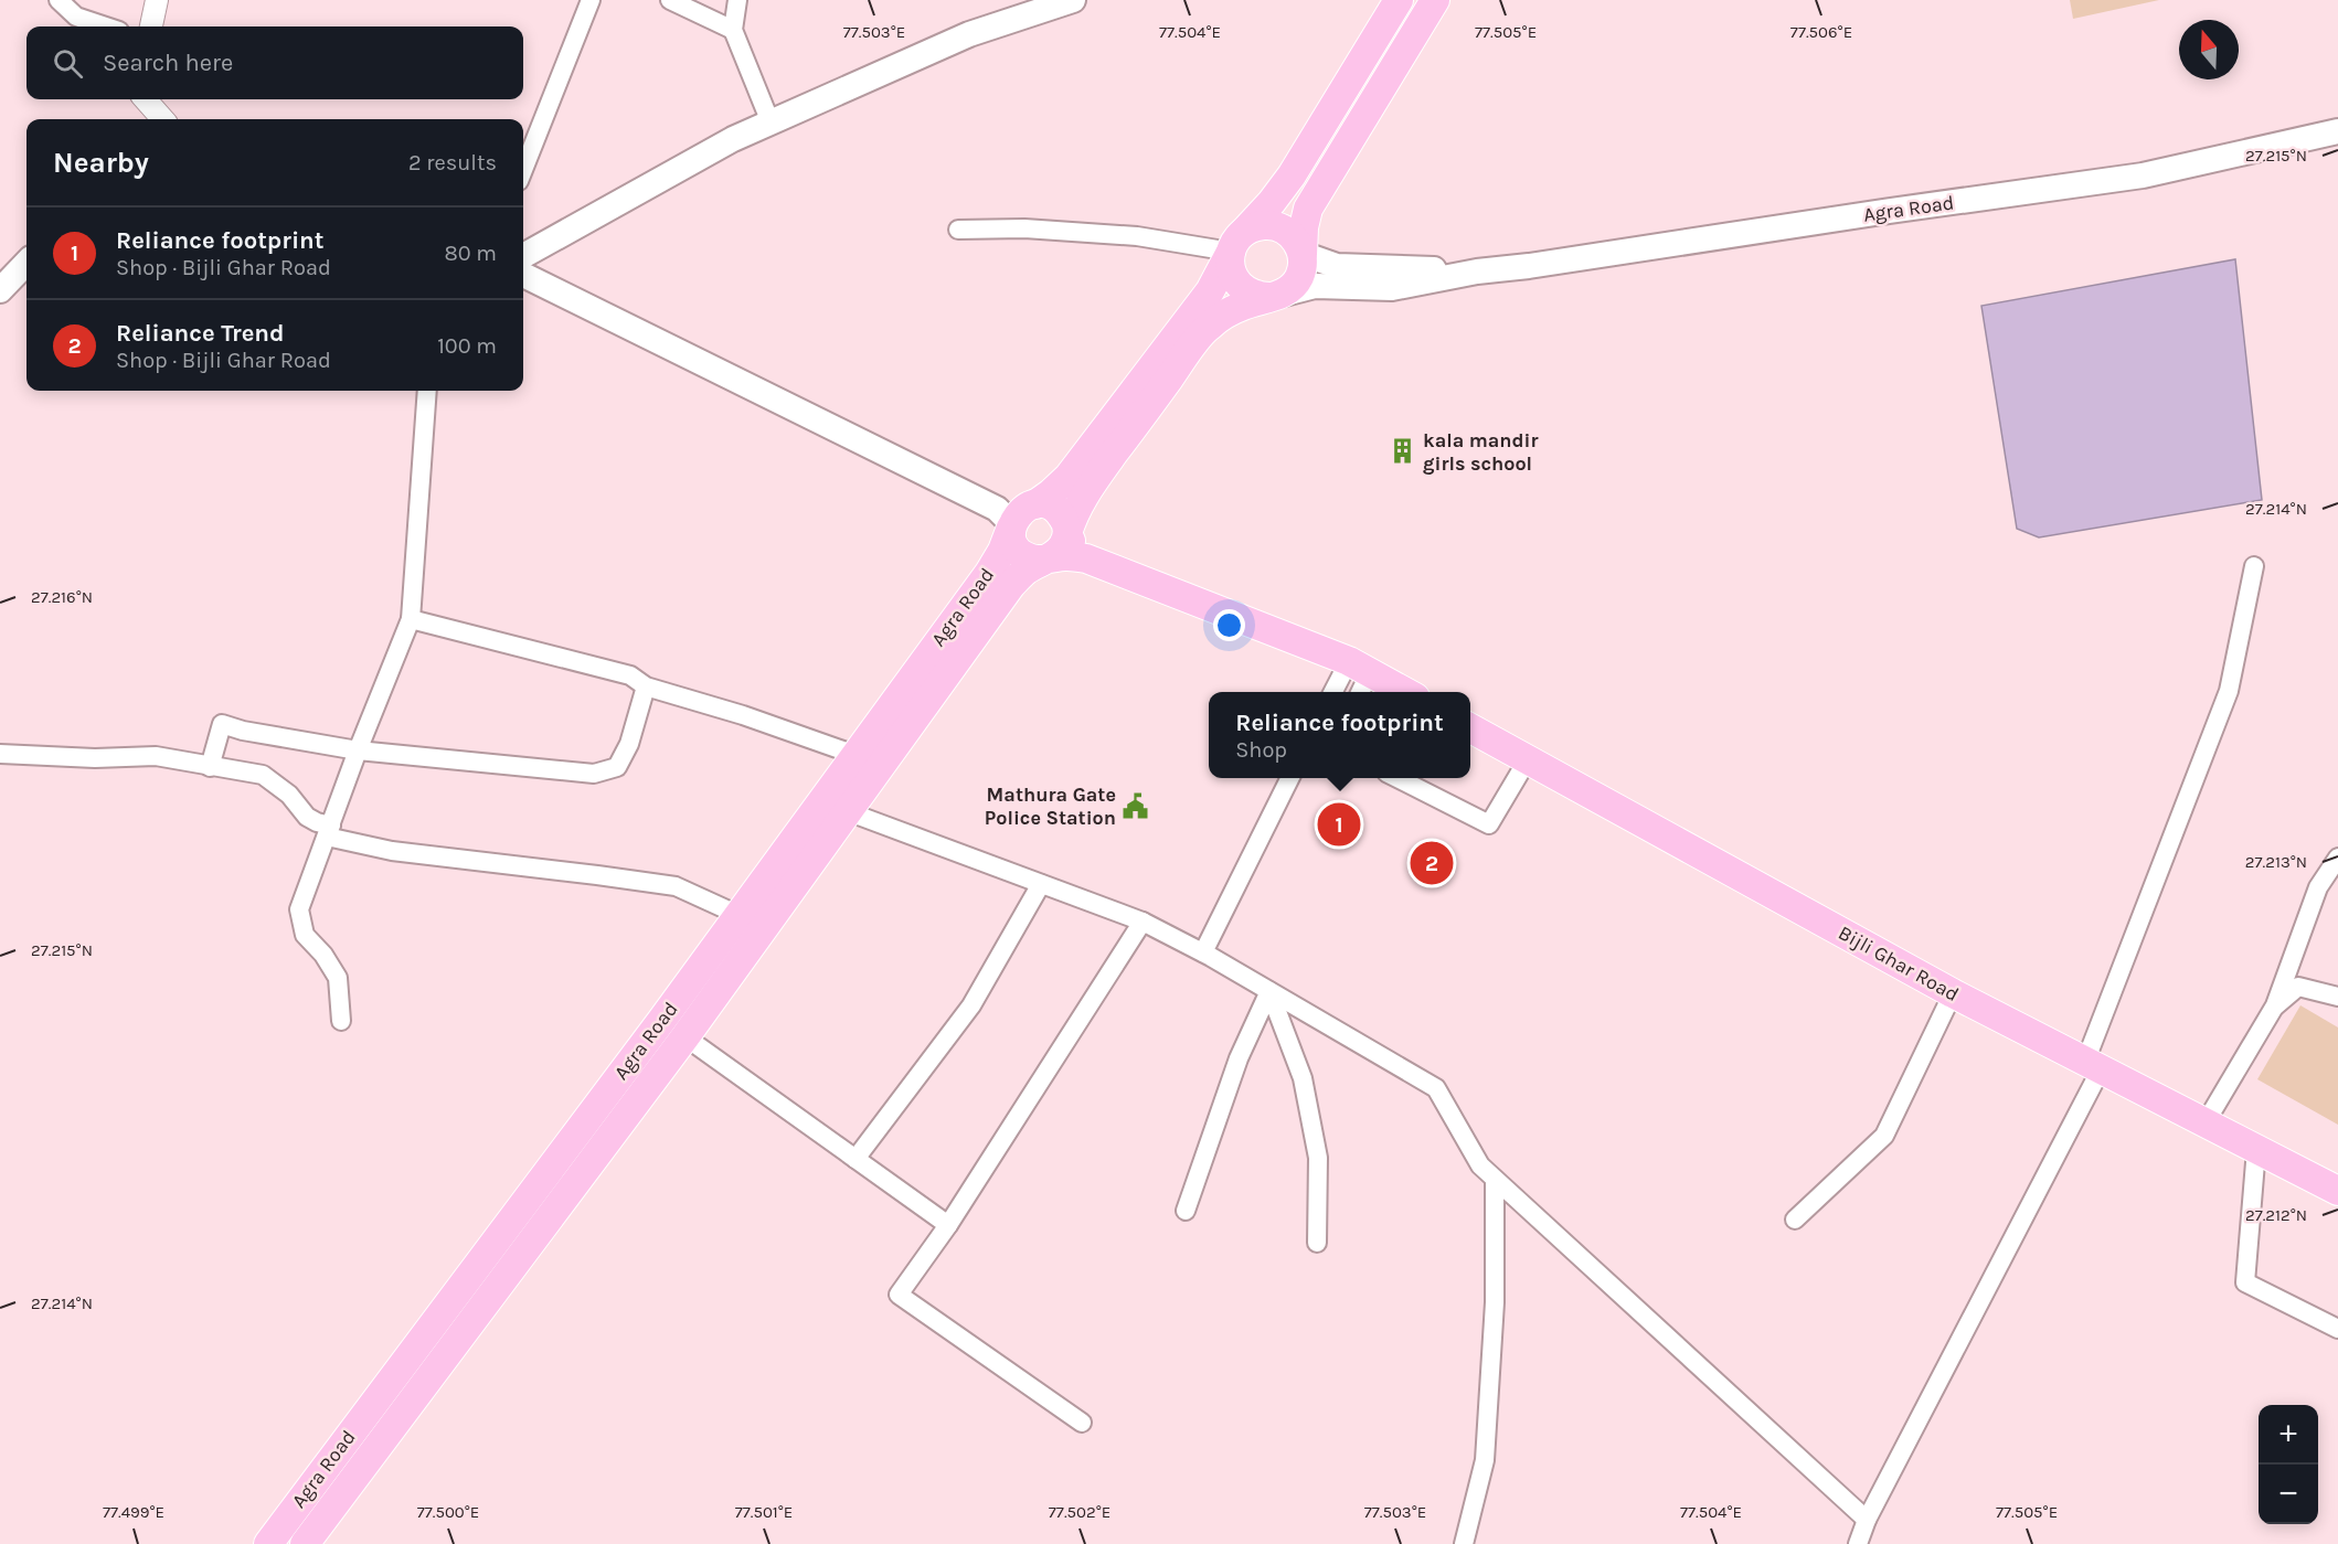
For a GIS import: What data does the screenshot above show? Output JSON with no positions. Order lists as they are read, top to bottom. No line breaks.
{"streets":{"main road":["Agra Road","Bijli Ghar Road"]},"places":{"building":["kala mandir girls school"],"public building":["Mathura Gate Police Station"]},"north":"top","page":{"search":"Search here","heading":["Nearby","2 results"],"list":[{"mark":"1","name":"Reliance footprint","note":"Shop · Bijli Ghar Road","value":"80 m"},{"mark":"2","name":"Reliance Trend","note":"Shop · Bijli Ghar Road","value":"100 m"}],"popup":["Reliance footprint","Shop"],"pins":["1","2"],"map_buttons":["+","−"]},"coordinates":["77.505°E","77.506°E","77.503°E","77.504°E","27.215°N","27.214°N","27.216°N","27.213°N","27.212°N","77.499°E","77.500°E","77.501°E","77.502°E"]}
